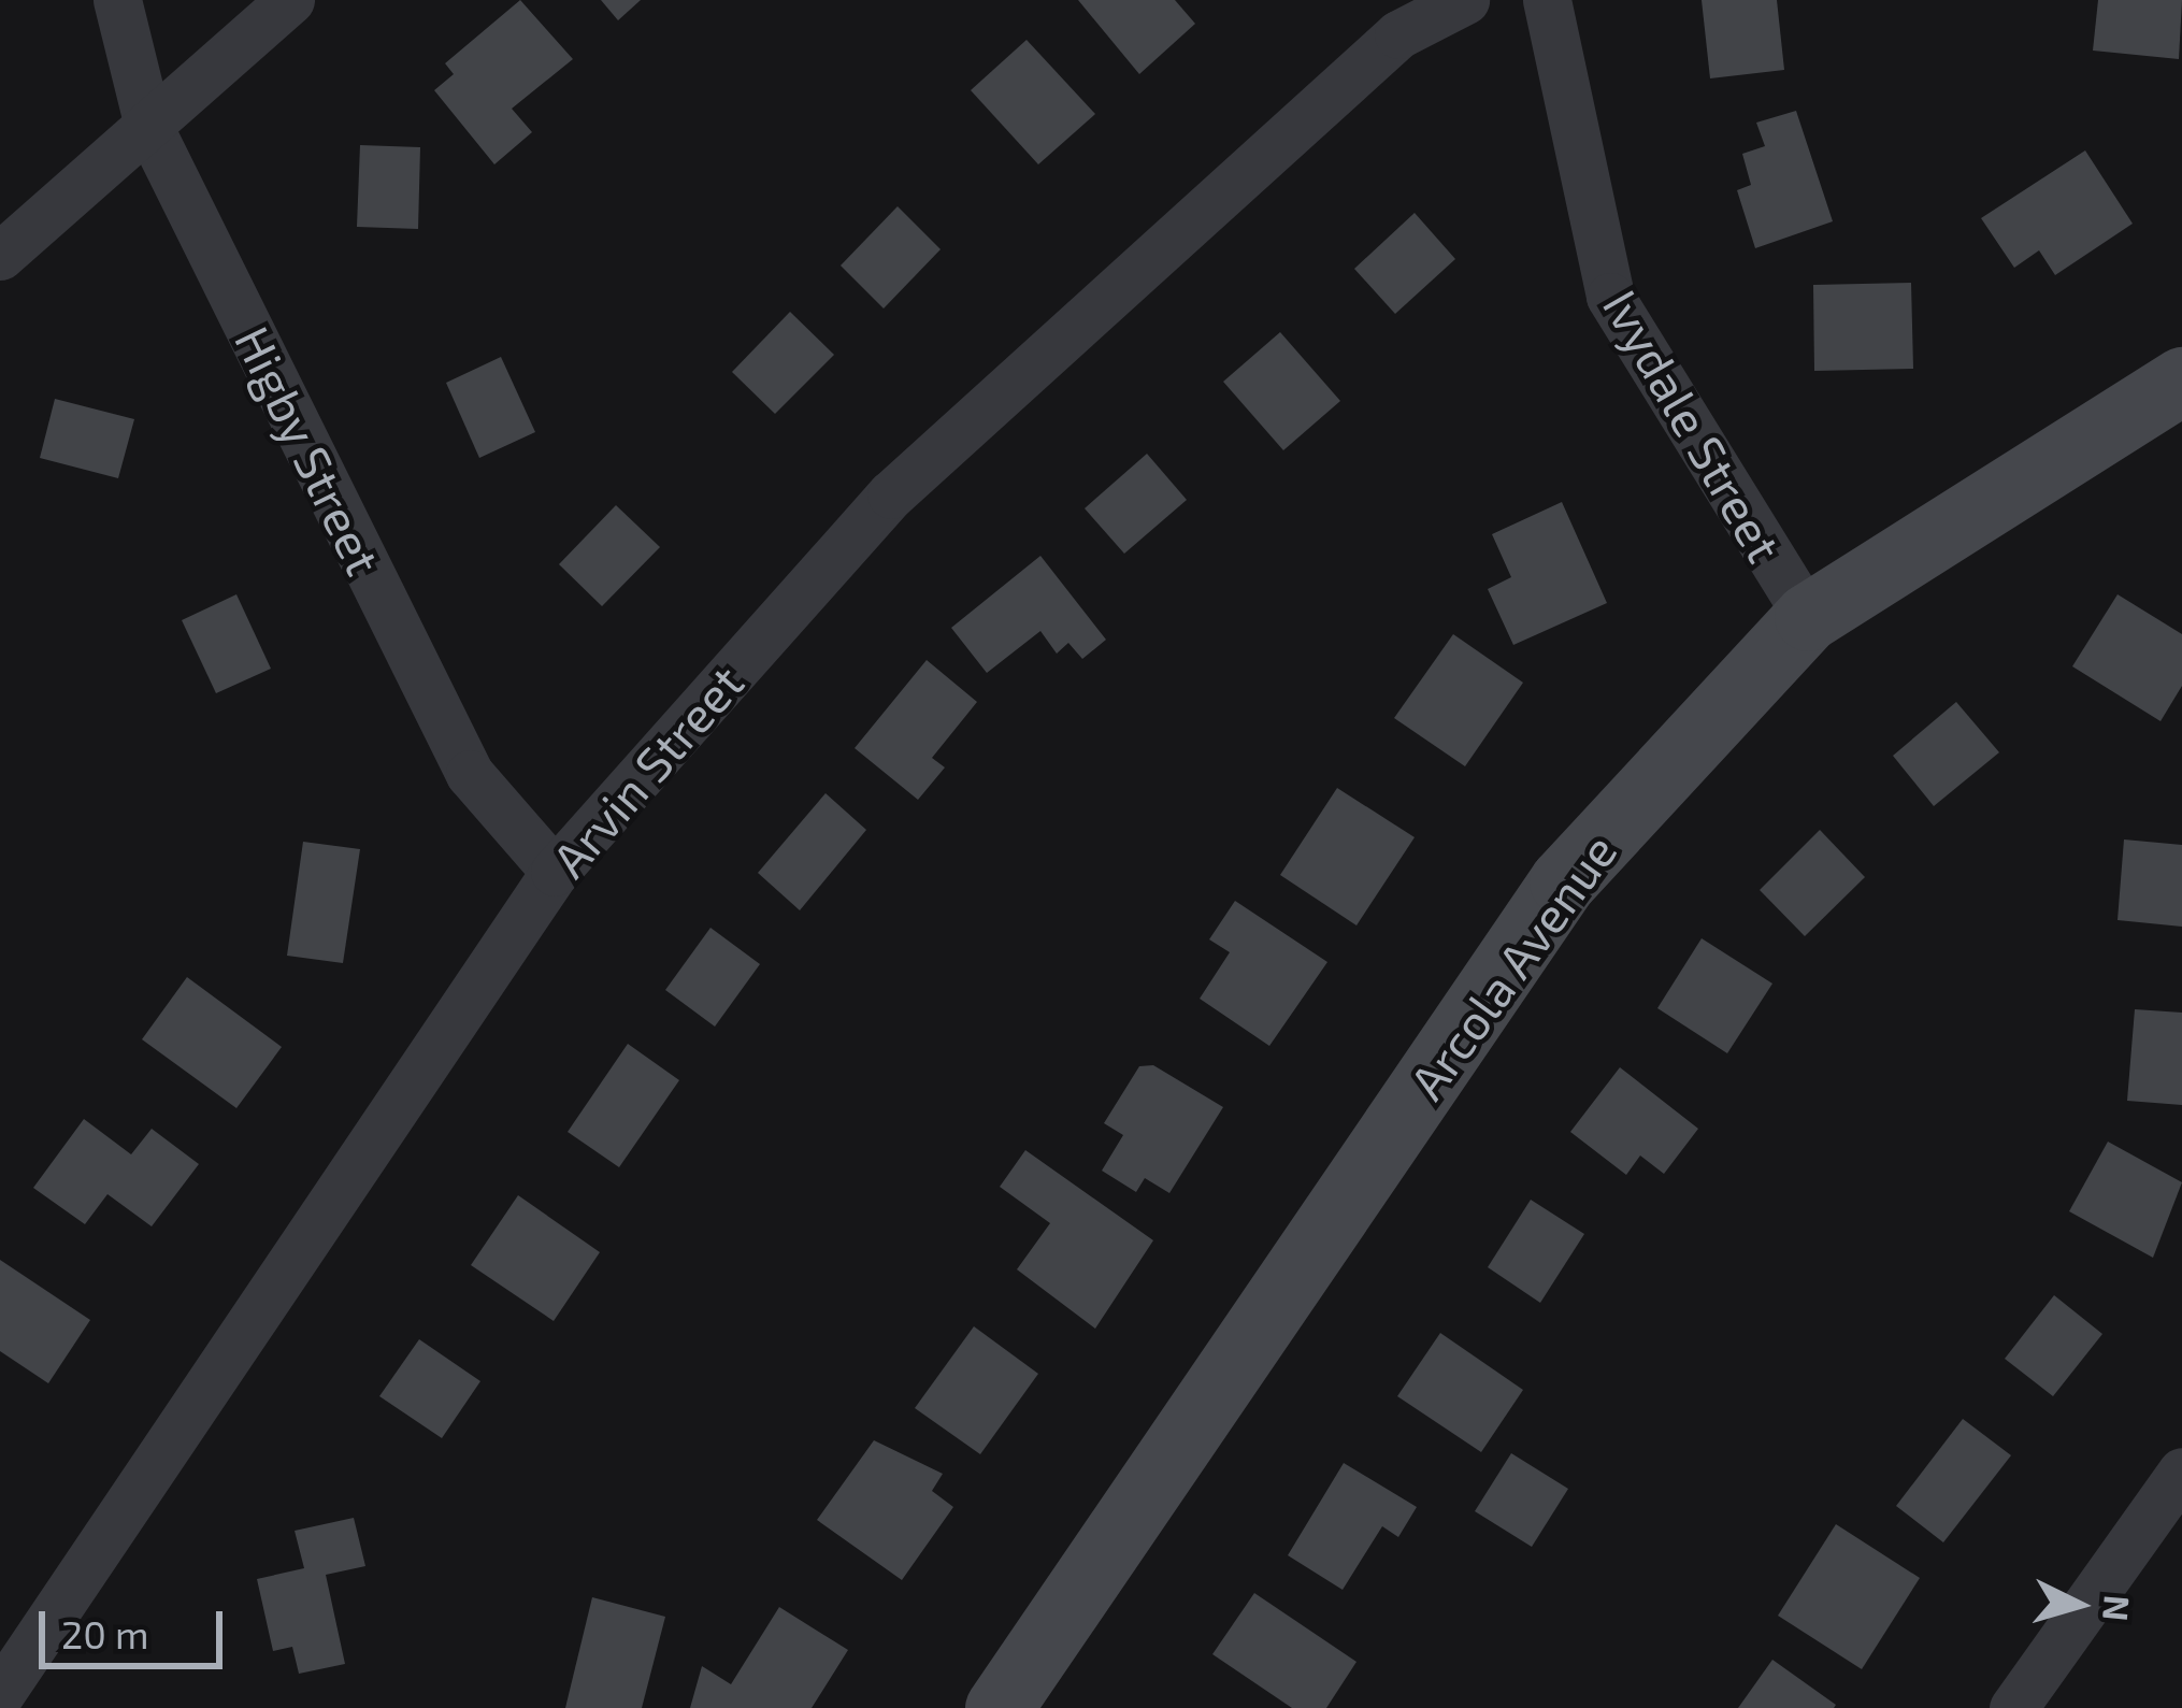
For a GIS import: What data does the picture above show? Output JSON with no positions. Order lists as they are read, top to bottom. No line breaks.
{"streets":{"street":["Ivydale Street","Higby Street","Arvin Street","Arcola Avenue"]},"crossings":[["Ivydale Street","Arcola Avenue"],["Higby Street","Arvin Street"]],"scale_bar":"20 m","north":"right"}
